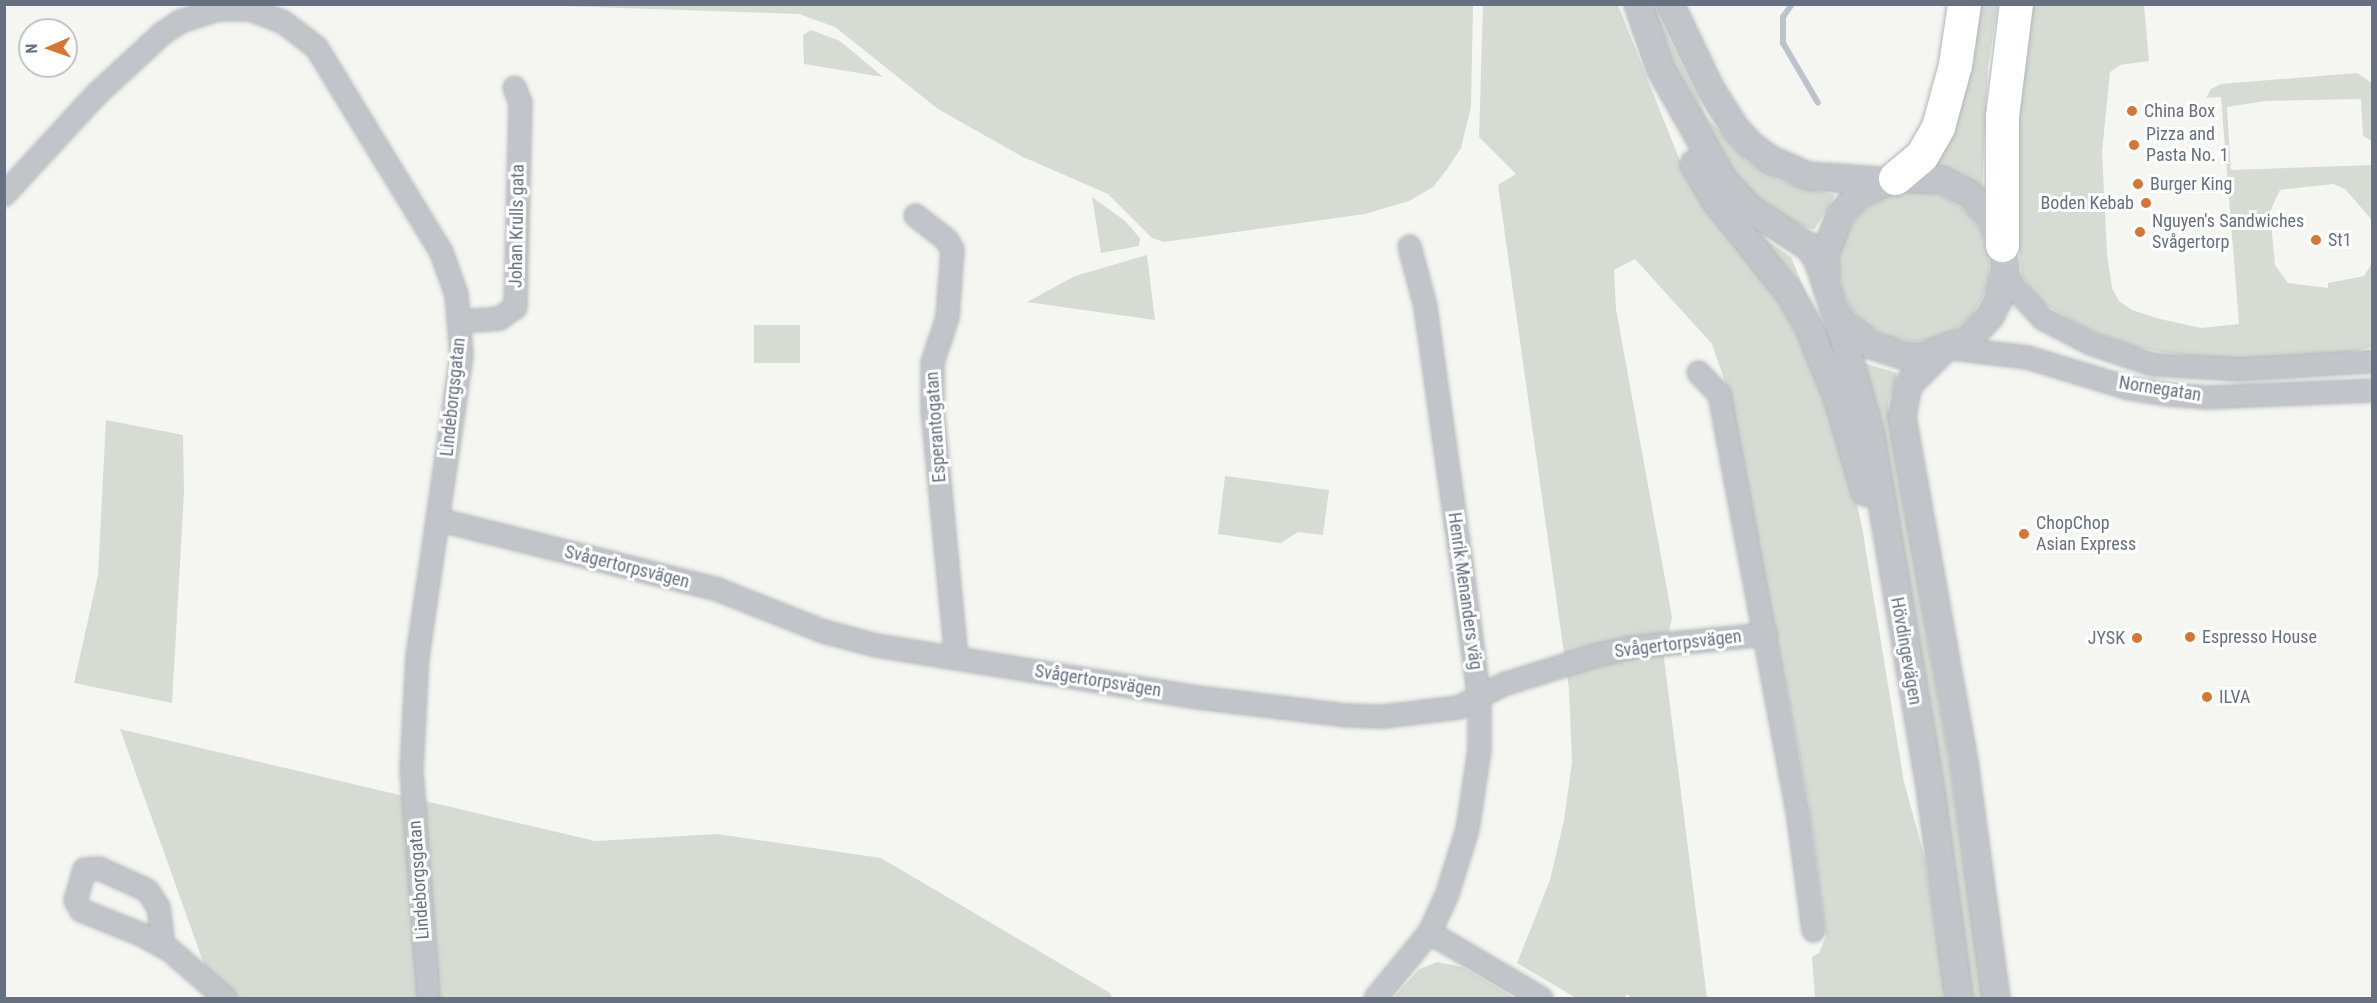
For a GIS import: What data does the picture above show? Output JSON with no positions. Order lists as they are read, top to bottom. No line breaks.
{"streets":{"street":["Johan Krulls gata","Nornegatan","Lindeborgsgatan","Esperantogatan","Svågertorpsvägen","Henrik Menanders väg","Hövdingevägen"]},"crossings":[["Johan Krulls gata","Lindeborgsgatan"],["Nornegatan","Hövdingevägen"],["Lindeborgsgatan","Svågertorpsvägen"],["Esperantogatan","Svågertorpsvägen"],["Svågertorpsvägen","Henrik Menanders väg"]],"places":["China Box","Pizza and Pasta No. 1","Burger King","Boden Kebab","Nguyen's Sandwiches Svågertorp","St1","ChopChop Asian Express","Espresso House","JYSK","ILVA"],"north":"left"}
